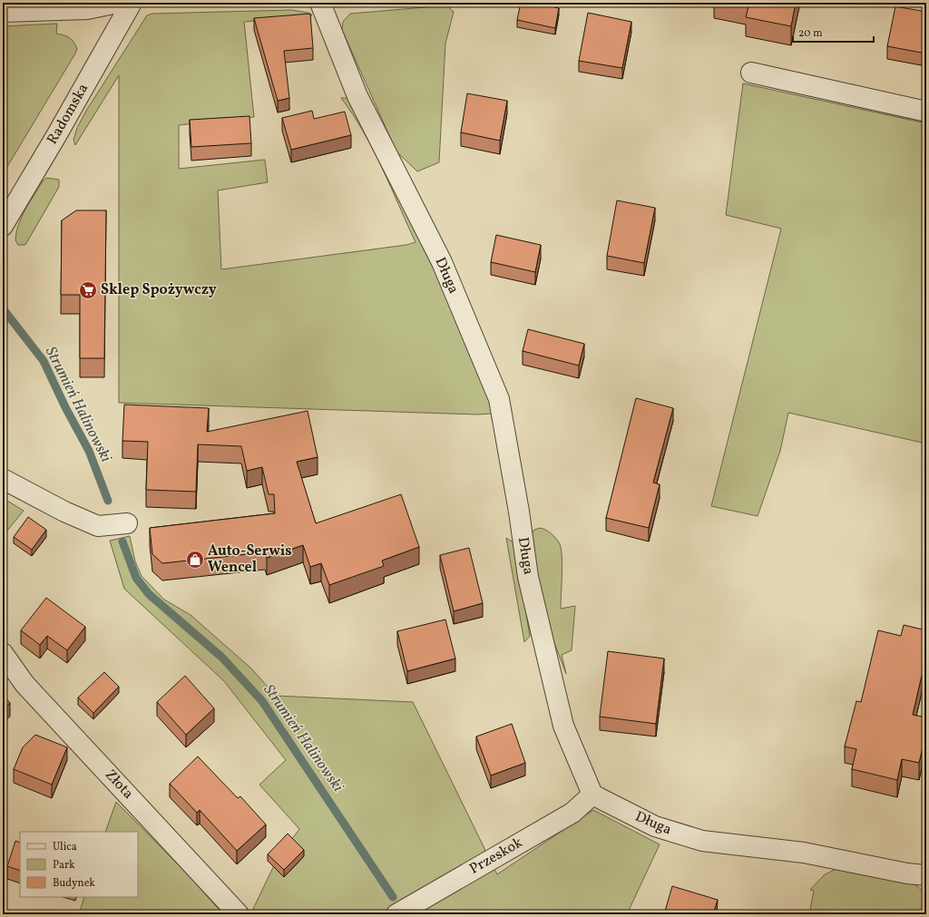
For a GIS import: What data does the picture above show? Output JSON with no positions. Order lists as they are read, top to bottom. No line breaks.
{"streets":{"street":["Radomska","Długa","Złota","Przeskok"]},"crossings":[["Długa","Przeskok"]],"water":["Strumień Halinowski"],"places":{"supermarket":["Sklep Spożywczy"],"shop":["Auto-Serwis Wencel"]},"legend":["Ulica","Park","Budynek"],"scale_bar":"20 m"}
